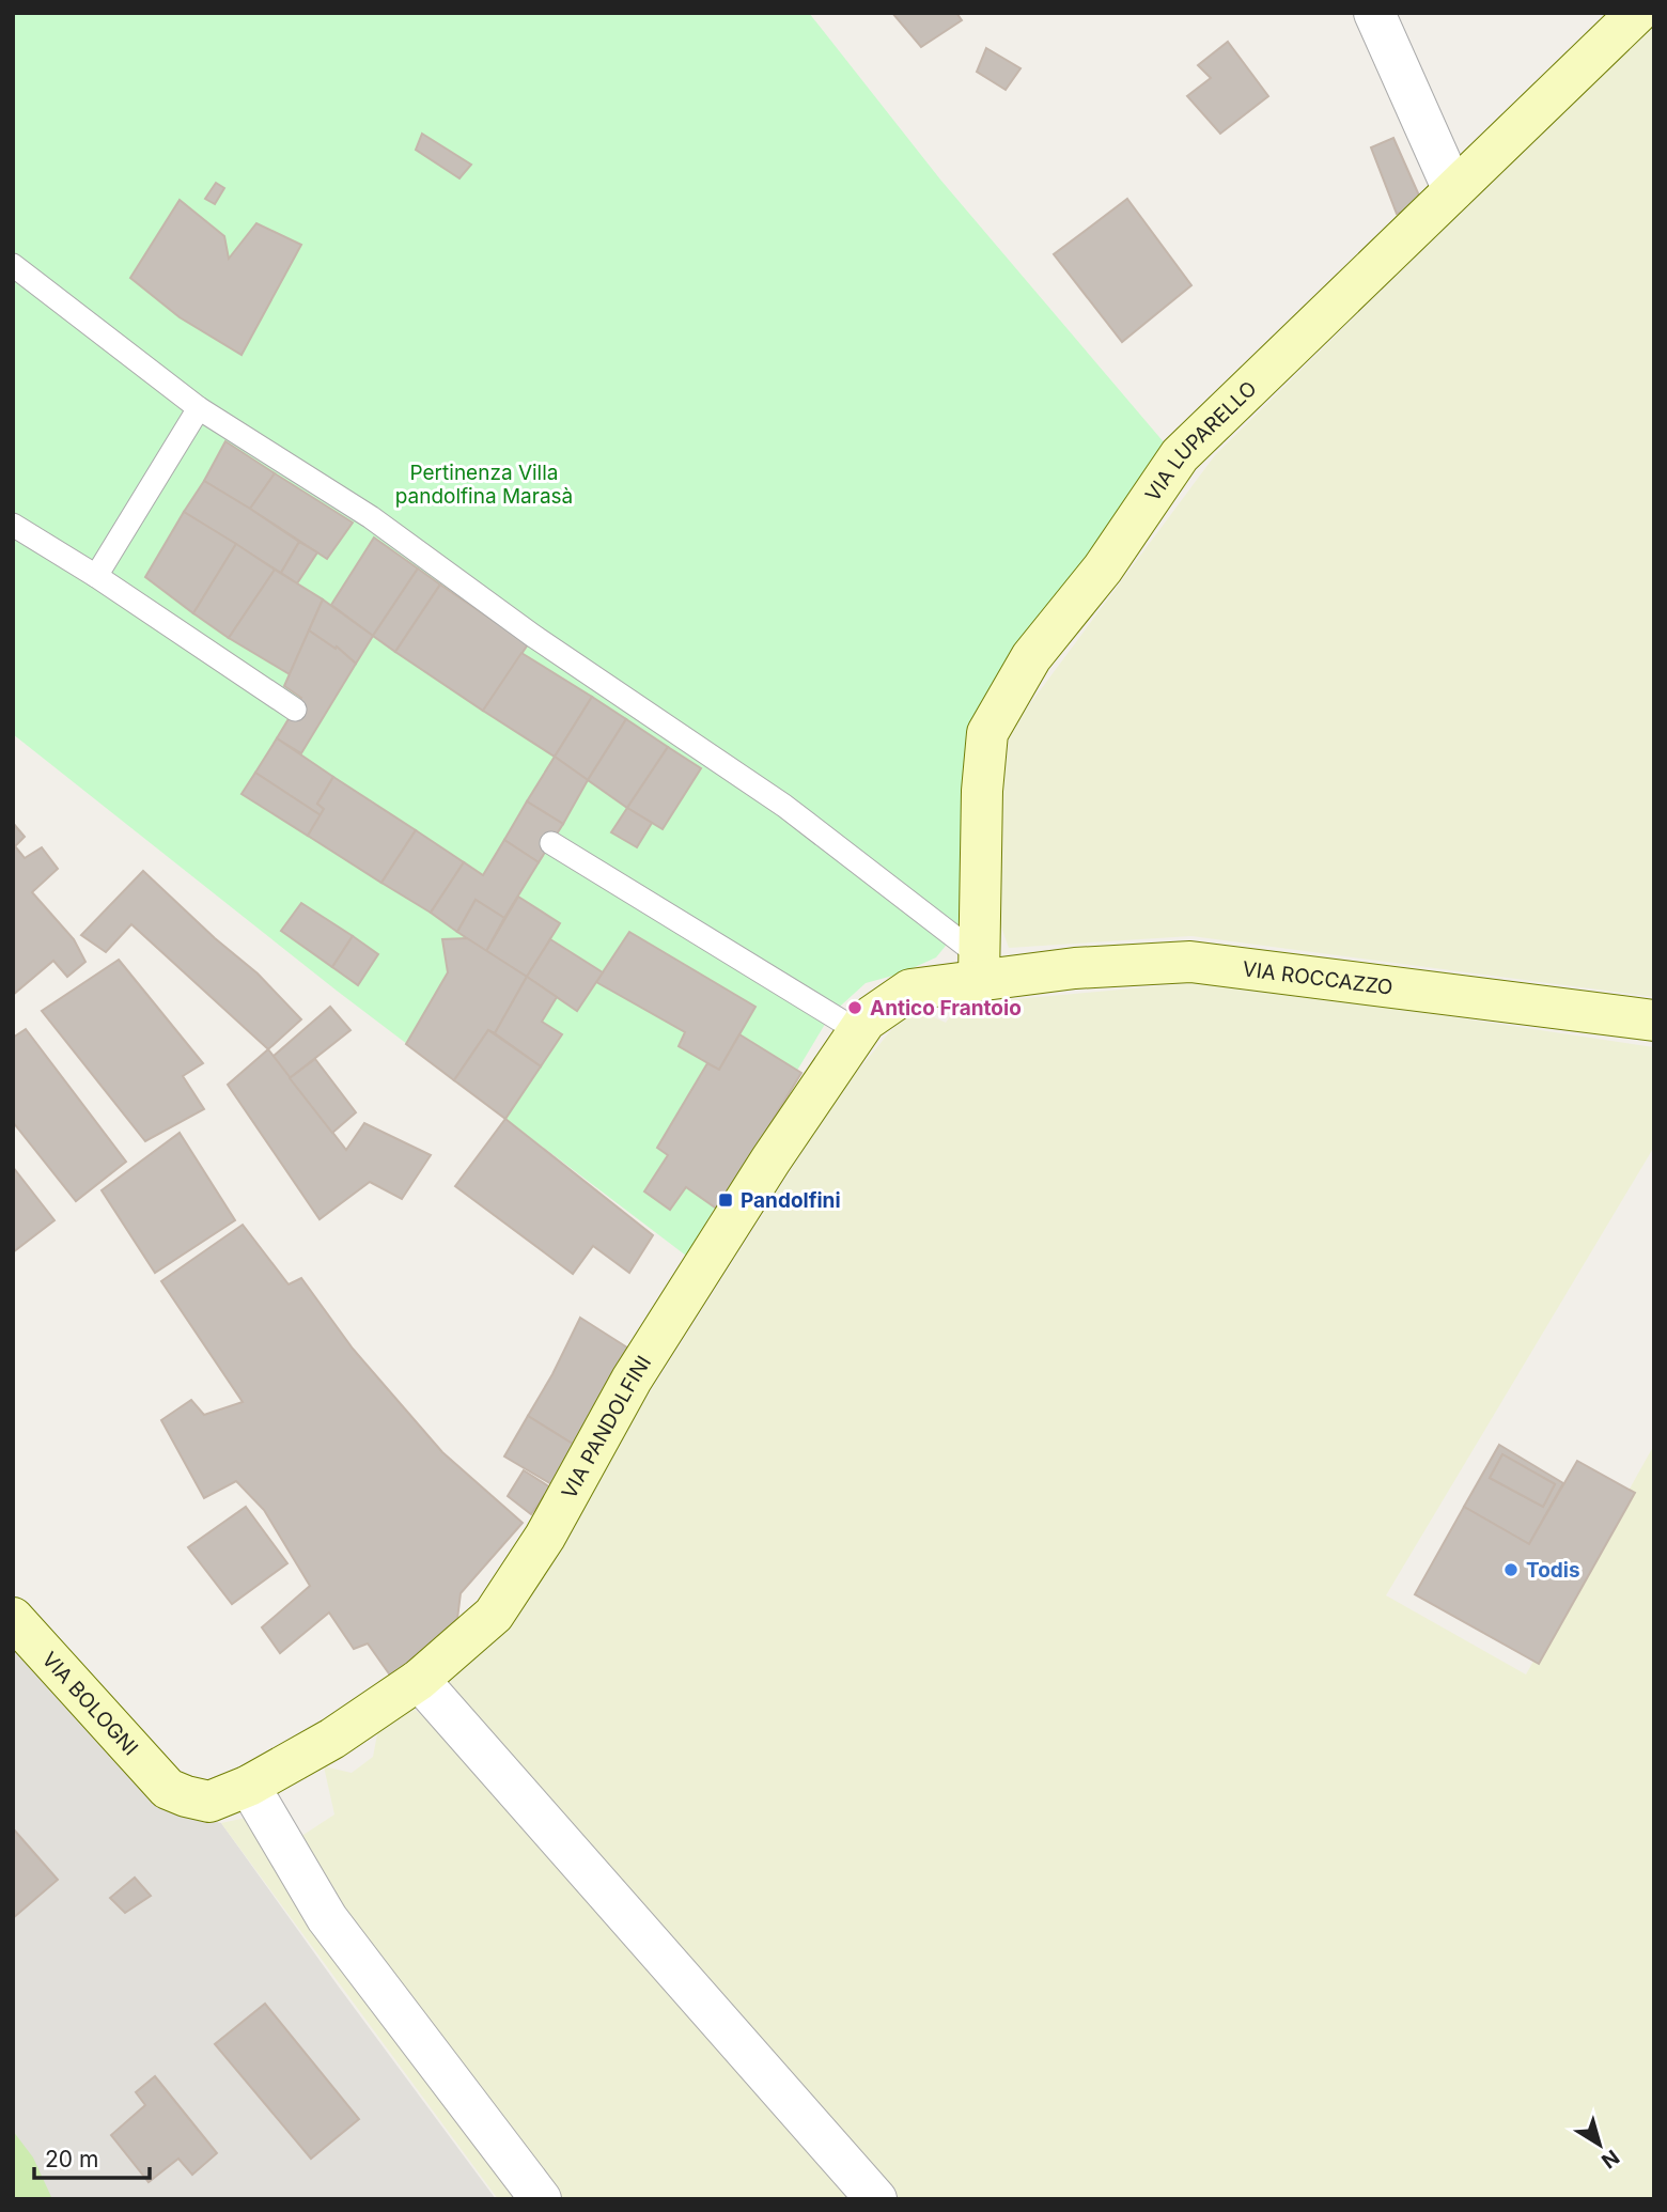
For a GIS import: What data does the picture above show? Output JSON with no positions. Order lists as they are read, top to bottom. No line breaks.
{"streets":{"street":["VIA LUPARELLO","VIA ROCCAZZO","VIA PANDOLFINI","VIA BOLOGNI"]},"crossings":[["VIA LUPARELLO","VIA ROCCAZZO"],["VIA LUPARELLO","VIA PANDOLFINI"],["VIA ROCCAZZO","VIA PANDOLFINI"],["VIA PANDOLFINI","VIA BOLOGNI"]],"parks":["Pertinenza Villa pandolfina Marasà"],"places":{"other":["Antico Frantoio","Todis"],"transit":["Pandolfini"]},"scale_bar":"20 m","north":"bottom right"}
